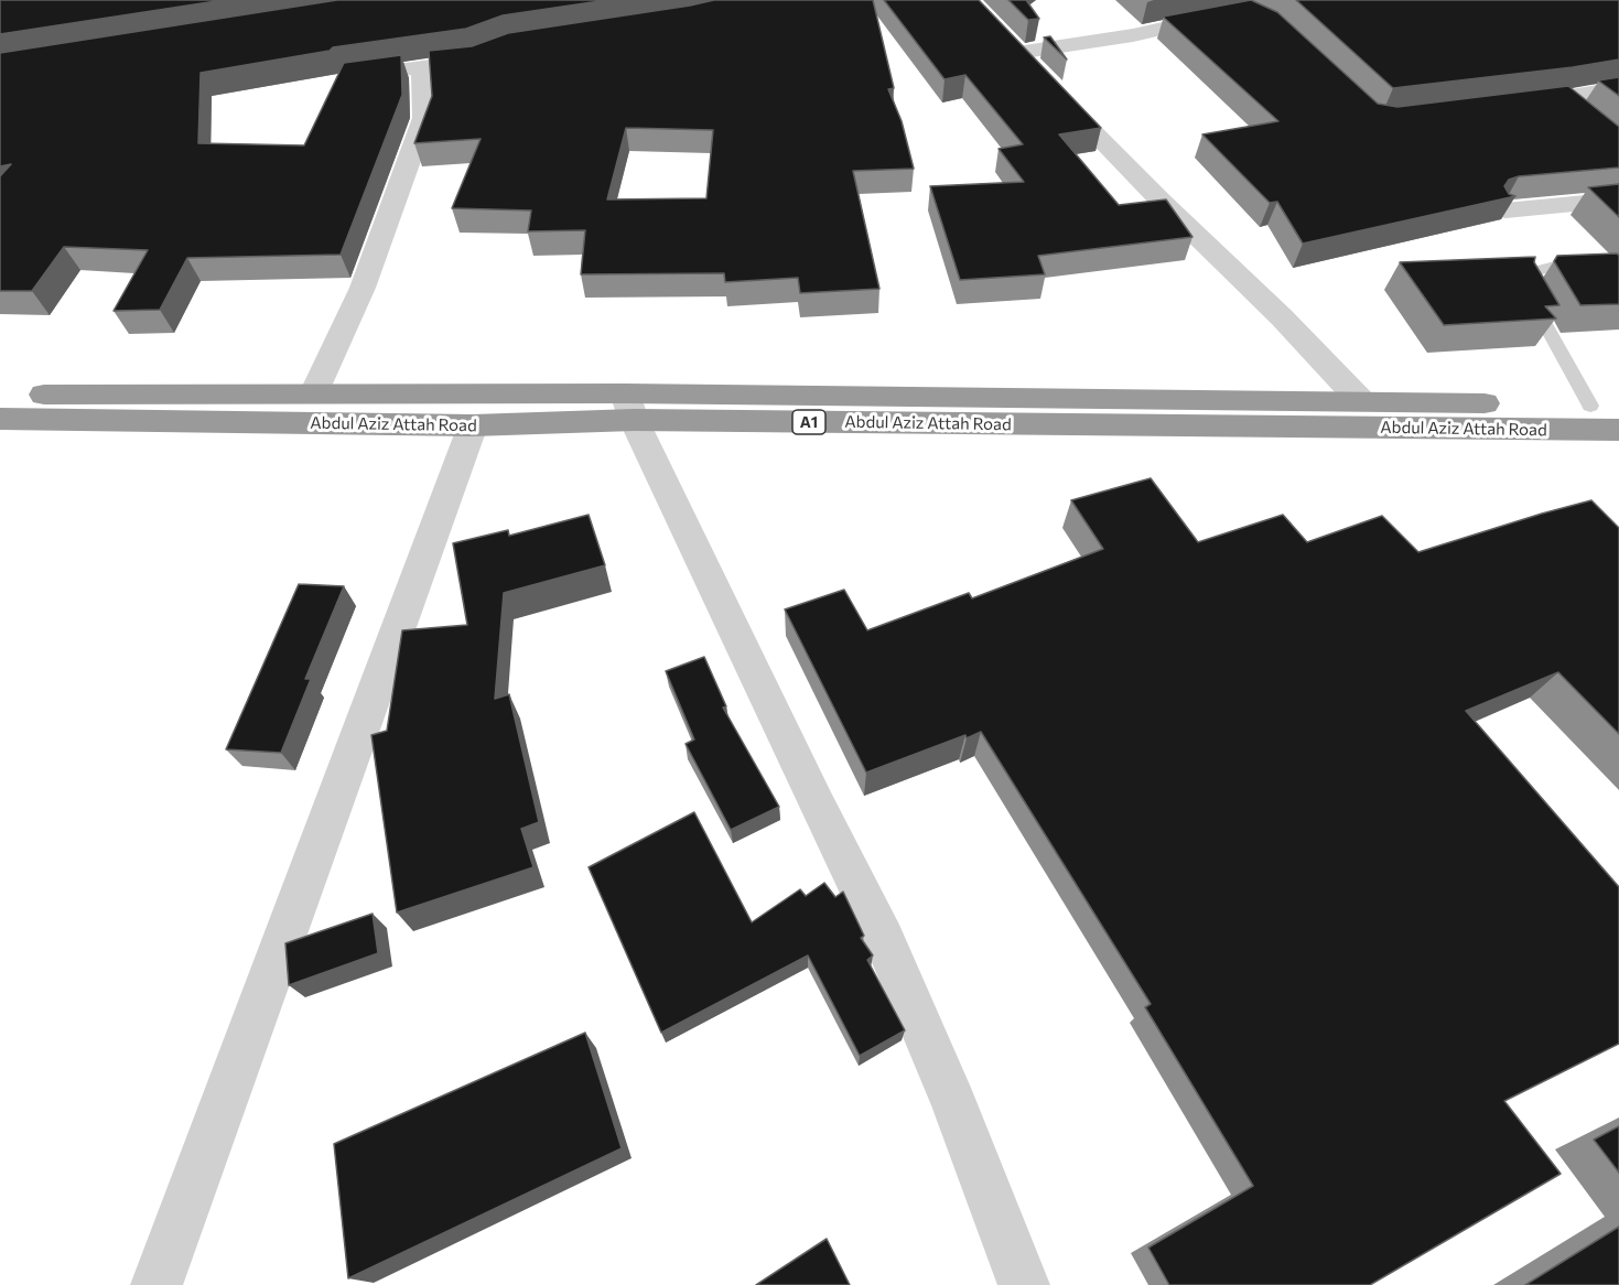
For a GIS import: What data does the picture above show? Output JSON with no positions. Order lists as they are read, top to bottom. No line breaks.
{"streets":{"highway":["A1","Abdul Aziz Attah Road"]}}
